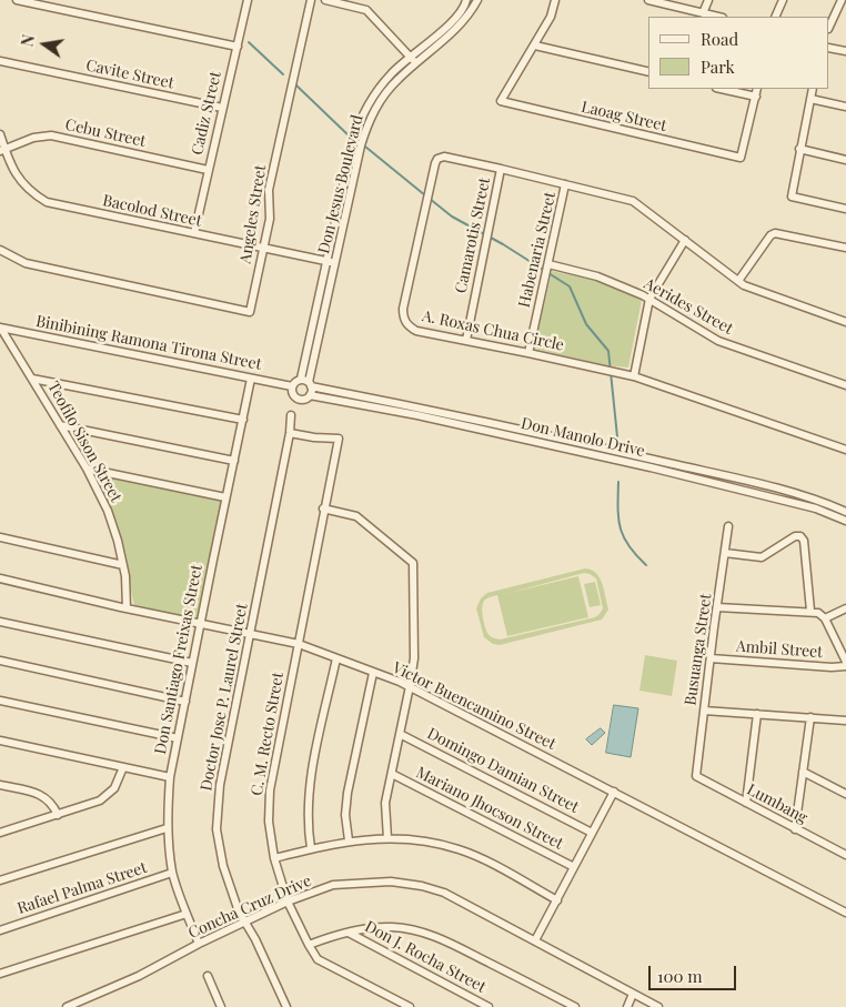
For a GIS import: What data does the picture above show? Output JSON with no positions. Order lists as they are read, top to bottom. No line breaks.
{"streets":{"street":["Cavite Street","Cadiz Street","Laoag Street","Cebu Street","Don Jesus Boulevard","Bacolod Street","Angeles Street","Camarotis Street","Habenaria Street","Aerides Street","A. Roxas Chua Circle","Binibining Ramona Tirona Street","Don Manolo Drive","Teofilo Sison Street","Busuanga Street","Ambil Street","Don Santiago Freixas Street","Doctor Jose P. Laurel Street","Victor Buencamino Street","C. M. Recto Street","Domingo Damian Street","Lumbang","Mariano Jhocson Street","Rafael Palma Street","Concha Cruz Drive","Don J. Rocha Street"]},"crossings":[["Cavite Street","Cadiz Street"],["Cadiz Street","Cebu Street"],["Cadiz Street","Bacolod Street"],["Cebu Street","Bacolod Street"],["Don Jesus Boulevard","Bacolod Street"],["Don Jesus Boulevard","Binibining Ramona Tirona Street"],["Don Jesus Boulevard","Don Manolo Drive"],["Bacolod Street","Angeles Street"],["Camarotis Street","A. Roxas Chua Circle"],["Habenaria Street","Aerides Street"],["Habenaria Street","A. Roxas Chua Circle"],["Binibining Ramona Tirona Street","Don Manolo Drive"],["Binibining Ramona Tirona Street","Teofilo Sison Street"],["Binibining Ramona Tirona Street","Don Santiago Freixas Street"],["Teofilo Sison Street","Victor Buencamino Street"],["Busuanga Street","Ambil Street"],["Busuanga Street","Lumbang"],["Don Santiago Freixas Street","Victor Buencamino Street"],["Don Santiago Freixas Street","Rafael Palma Street"],["Don Santiago Freixas Street","Concha Cruz Drive"],["Doctor Jose P. Laurel Street","Victor Buencamino Street"],["Doctor Jose P. Laurel Street","C. M. Recto Street"],["Doctor Jose P. Laurel Street","Concha Cruz Drive"],["Victor Buencamino Street","C. M. Recto Street"],["C. M. Recto Street","Concha Cruz Drive"]],"legend":["Road","Park"],"scale_bar":"100 m","north":"left"}
